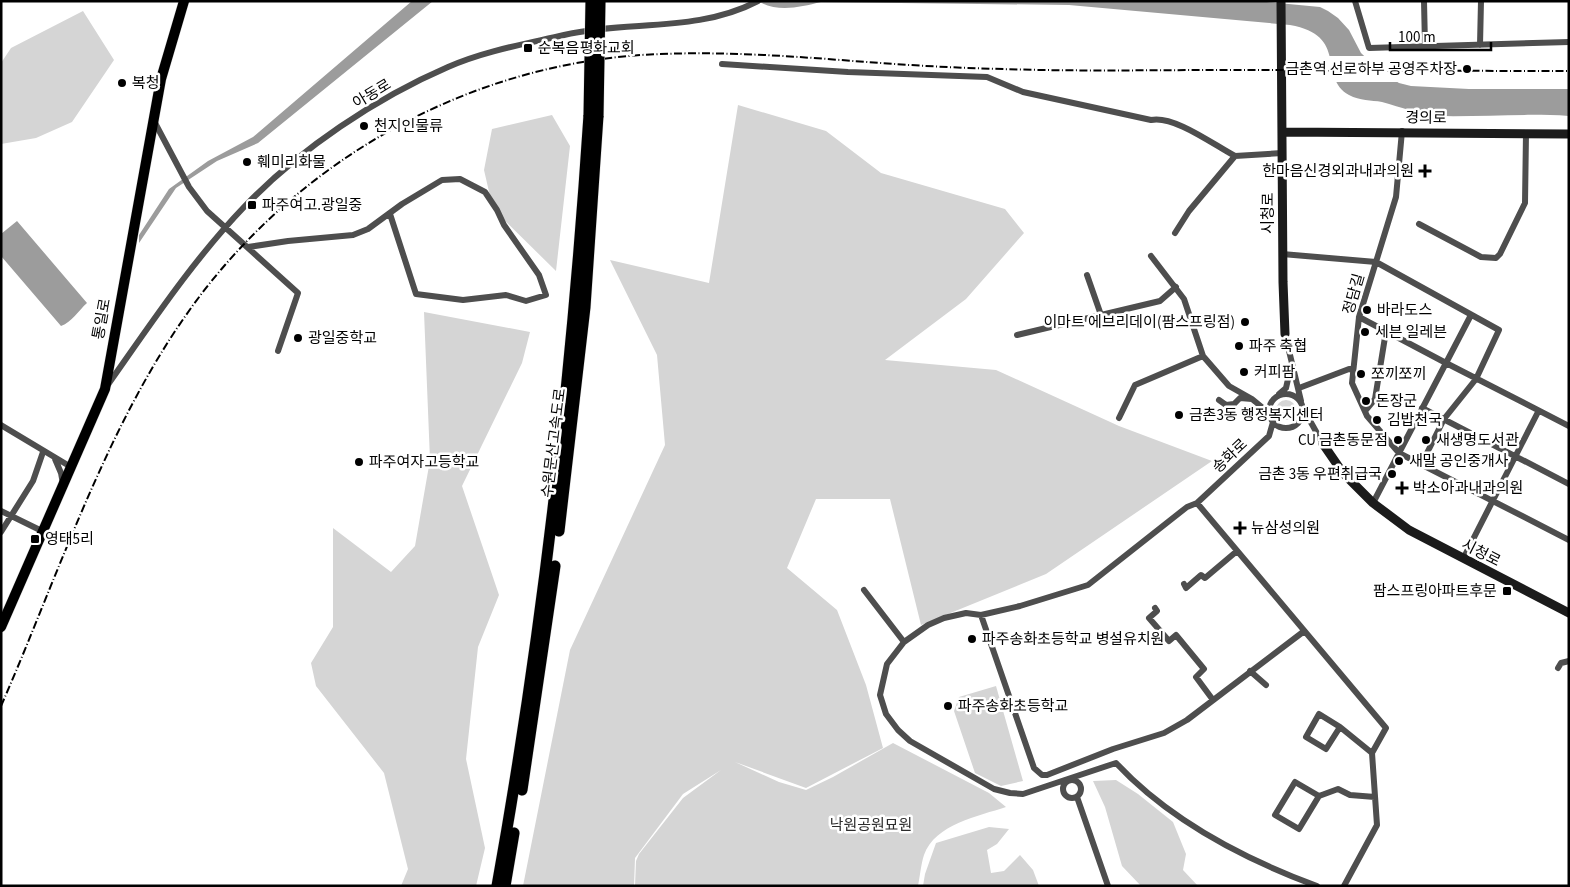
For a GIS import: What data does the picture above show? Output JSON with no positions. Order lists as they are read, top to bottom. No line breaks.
{"streets":{"highway":["수원문산고속도로"],"main road":["통일로"],"street":["아동로","경의로","시청로","정담길","송화로"]},"crossings":[["아동로","통일로"],["경의로","시청로"],["경의로","정담길"]],"parks":["낙원공원묘원"],"places":{"transit":["순복음평화교회","파주여고.광일중","영태5리","팜스프링아파트후문"],"other":["금촌역 선로하부 공영주차장","복청","천지인물류","훼미리화물","바라도스","이마트 에브리데이(팜스프링점)","세븐 일레븐","광일중학교","파주 축협","커피팜","쪼끼쪼끼","돈장군","금촌3동 행정복지센터","김밥천국","CU 금촌동문점","새생명도서관","새말 공인중개사","파주여자고등학교","금촌 3동 우편취급국","파주송화초등학교 병설유치원","파주송화초등학교"],"health":["한마음신경외과내과의원","박소아과내과의원","뉴삼성의원"]},"scale_bar":"100 m"}
